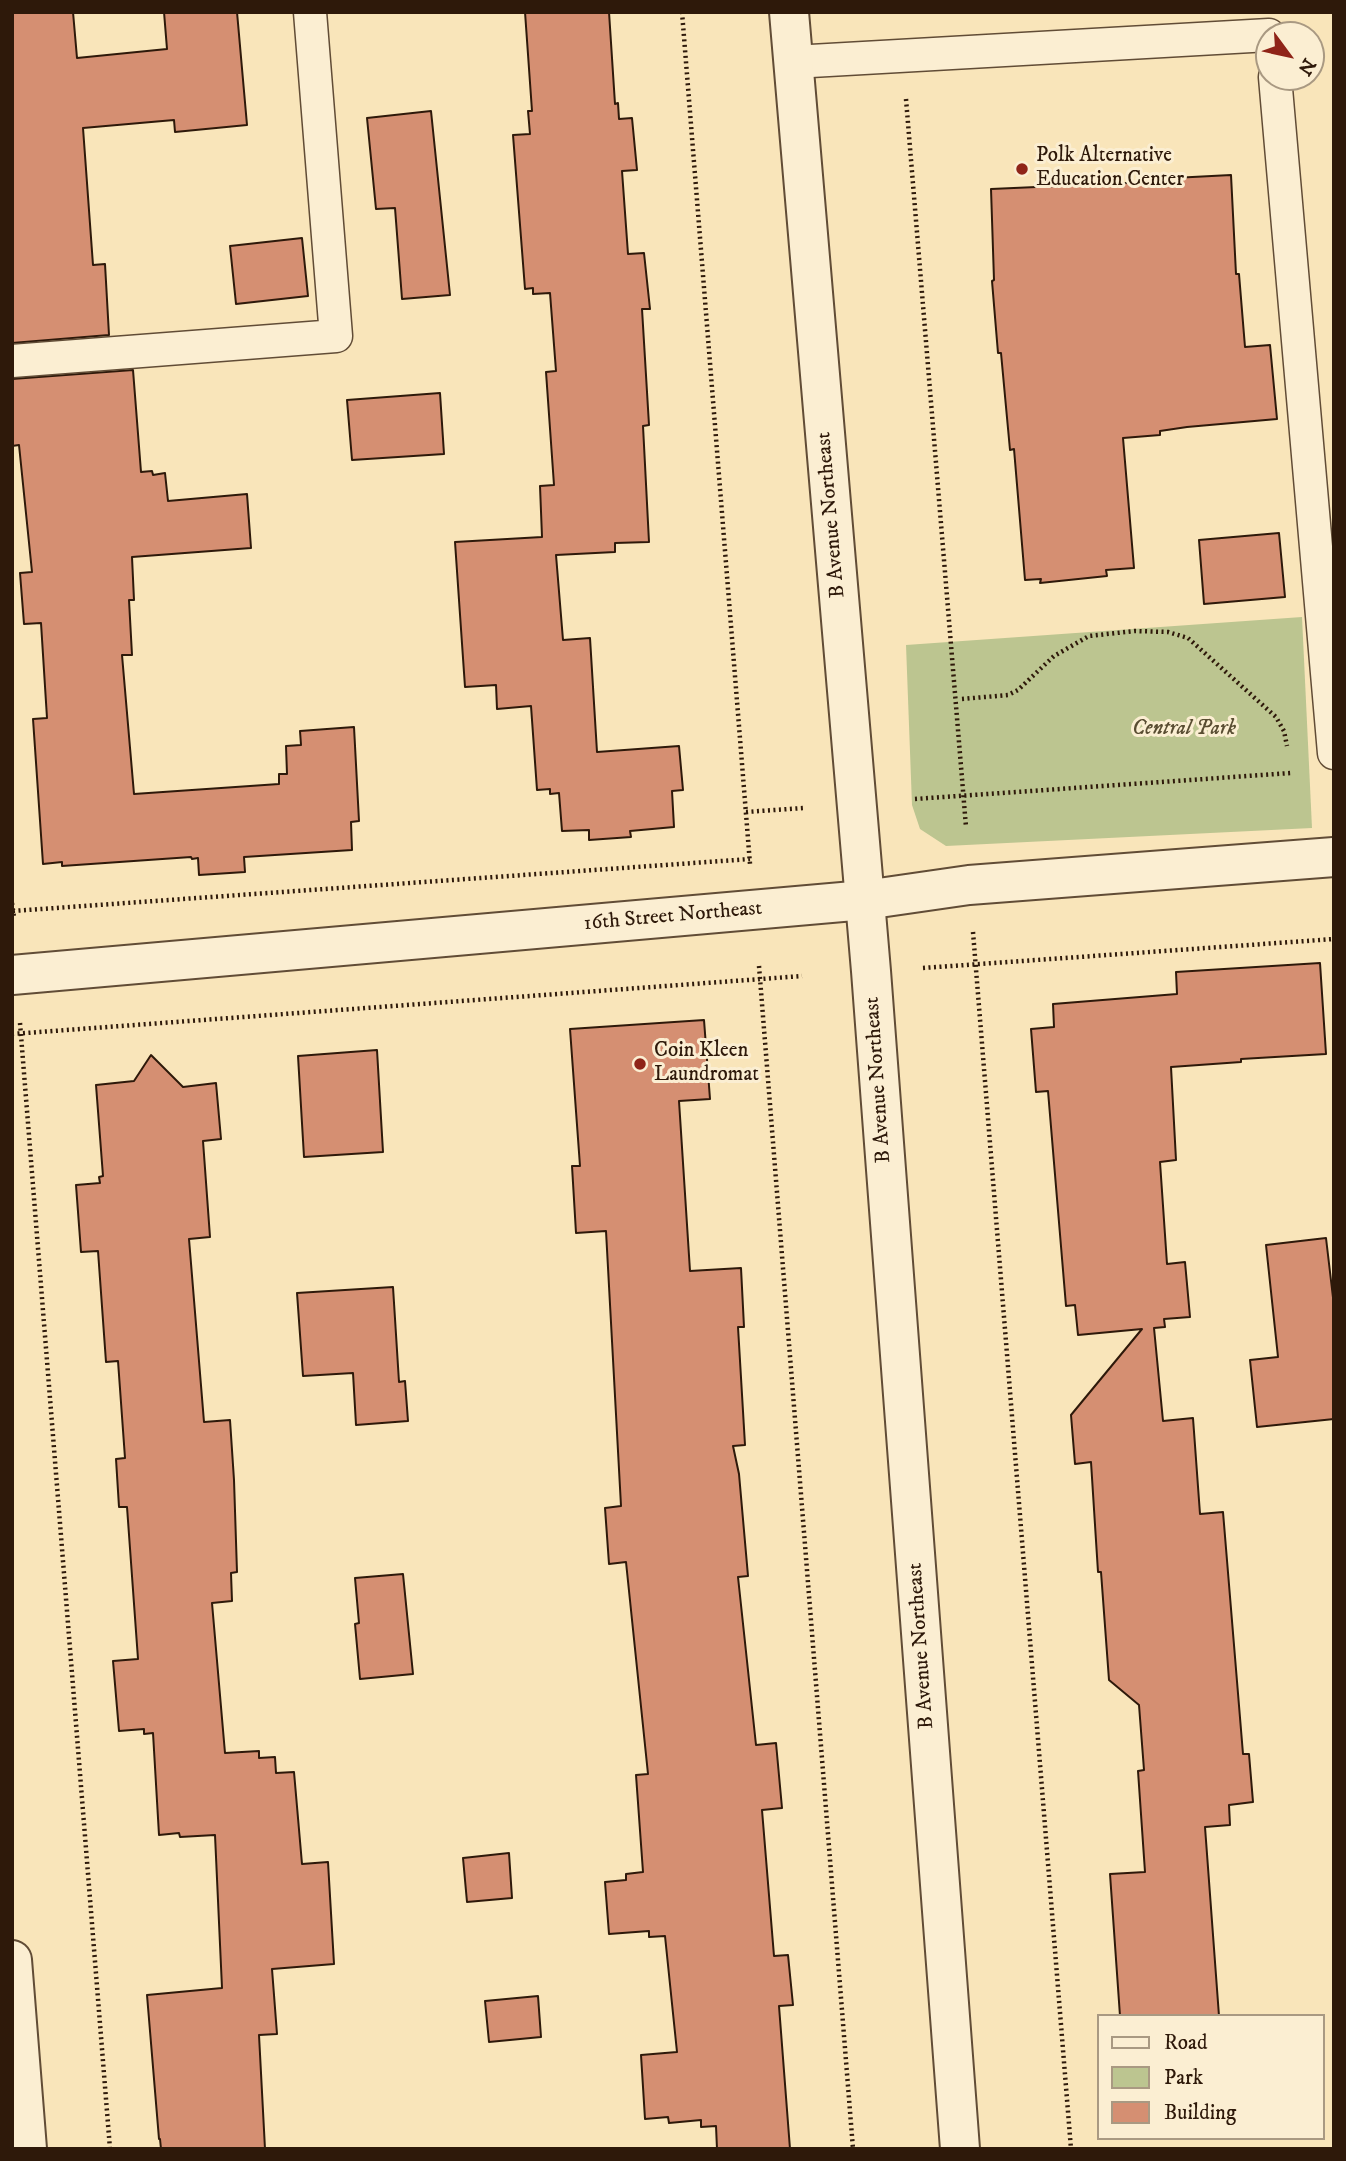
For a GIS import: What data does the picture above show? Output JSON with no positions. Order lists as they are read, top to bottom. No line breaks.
{"streets":{"street":["B Avenue Northeast","16th Street Northeast"]},"crossings":[["B Avenue Northeast","16th Street Northeast"]],"parks":["Central Park"],"places":["Polk Alternative Education Center","Coin Kleen Laundromat"],"legend":["Road","Park","Building"],"north":"bottom right"}
